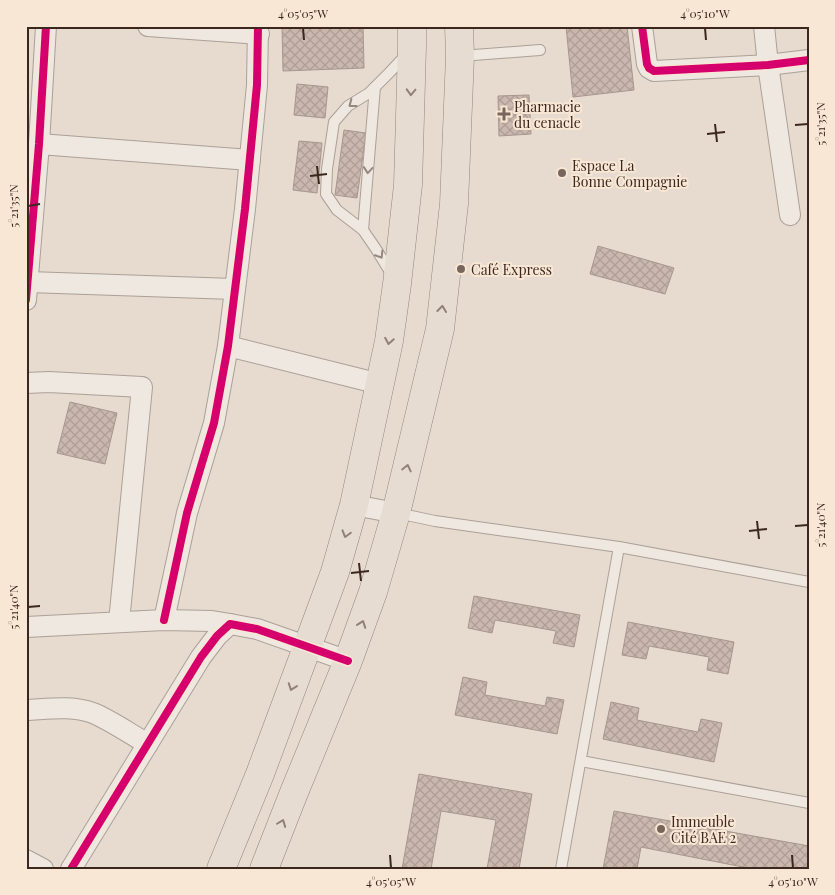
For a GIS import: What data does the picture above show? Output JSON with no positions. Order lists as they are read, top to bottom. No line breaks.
{"places":{"health":["Pharmacie du cenacle"],"other":["Espace La Bonne Compagnie","Café Express","Immeuble Cité BAE 2"]},"coordinates":["4°05'05\"W","4°05'10\"W","5°21'35\"N","5°21'40\"N"]}
